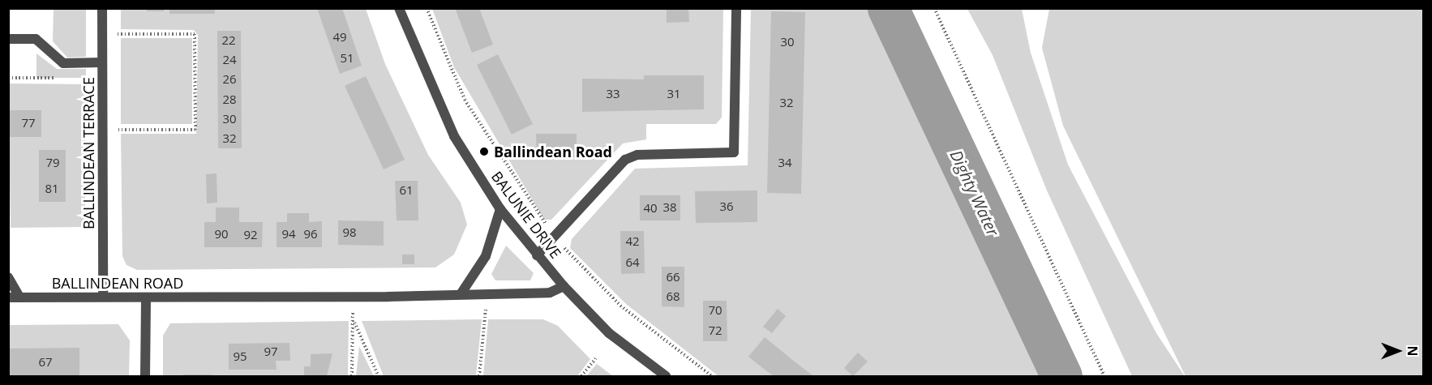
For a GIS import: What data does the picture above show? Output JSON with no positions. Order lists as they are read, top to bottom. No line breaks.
{"streets":{"street":["BALLINDEAN TERRACE","BALUNIE DRIVE","BALLINDEAN ROAD"]},"crossings":[["BALLINDEAN TERRACE","BALLINDEAN ROAD"],["BALUNIE DRIVE","BALLINDEAN ROAD"]],"water":["Dighty Water"],"places":["Ballindean Road"],"house_numbers":["49","22","30","51","24","26","33","31","28","32","30","77","32","79","34","81","61","36","38","40","98","90","94","96","92","42","64","66","68","70","72","97","95","67"],"north":"right"}
